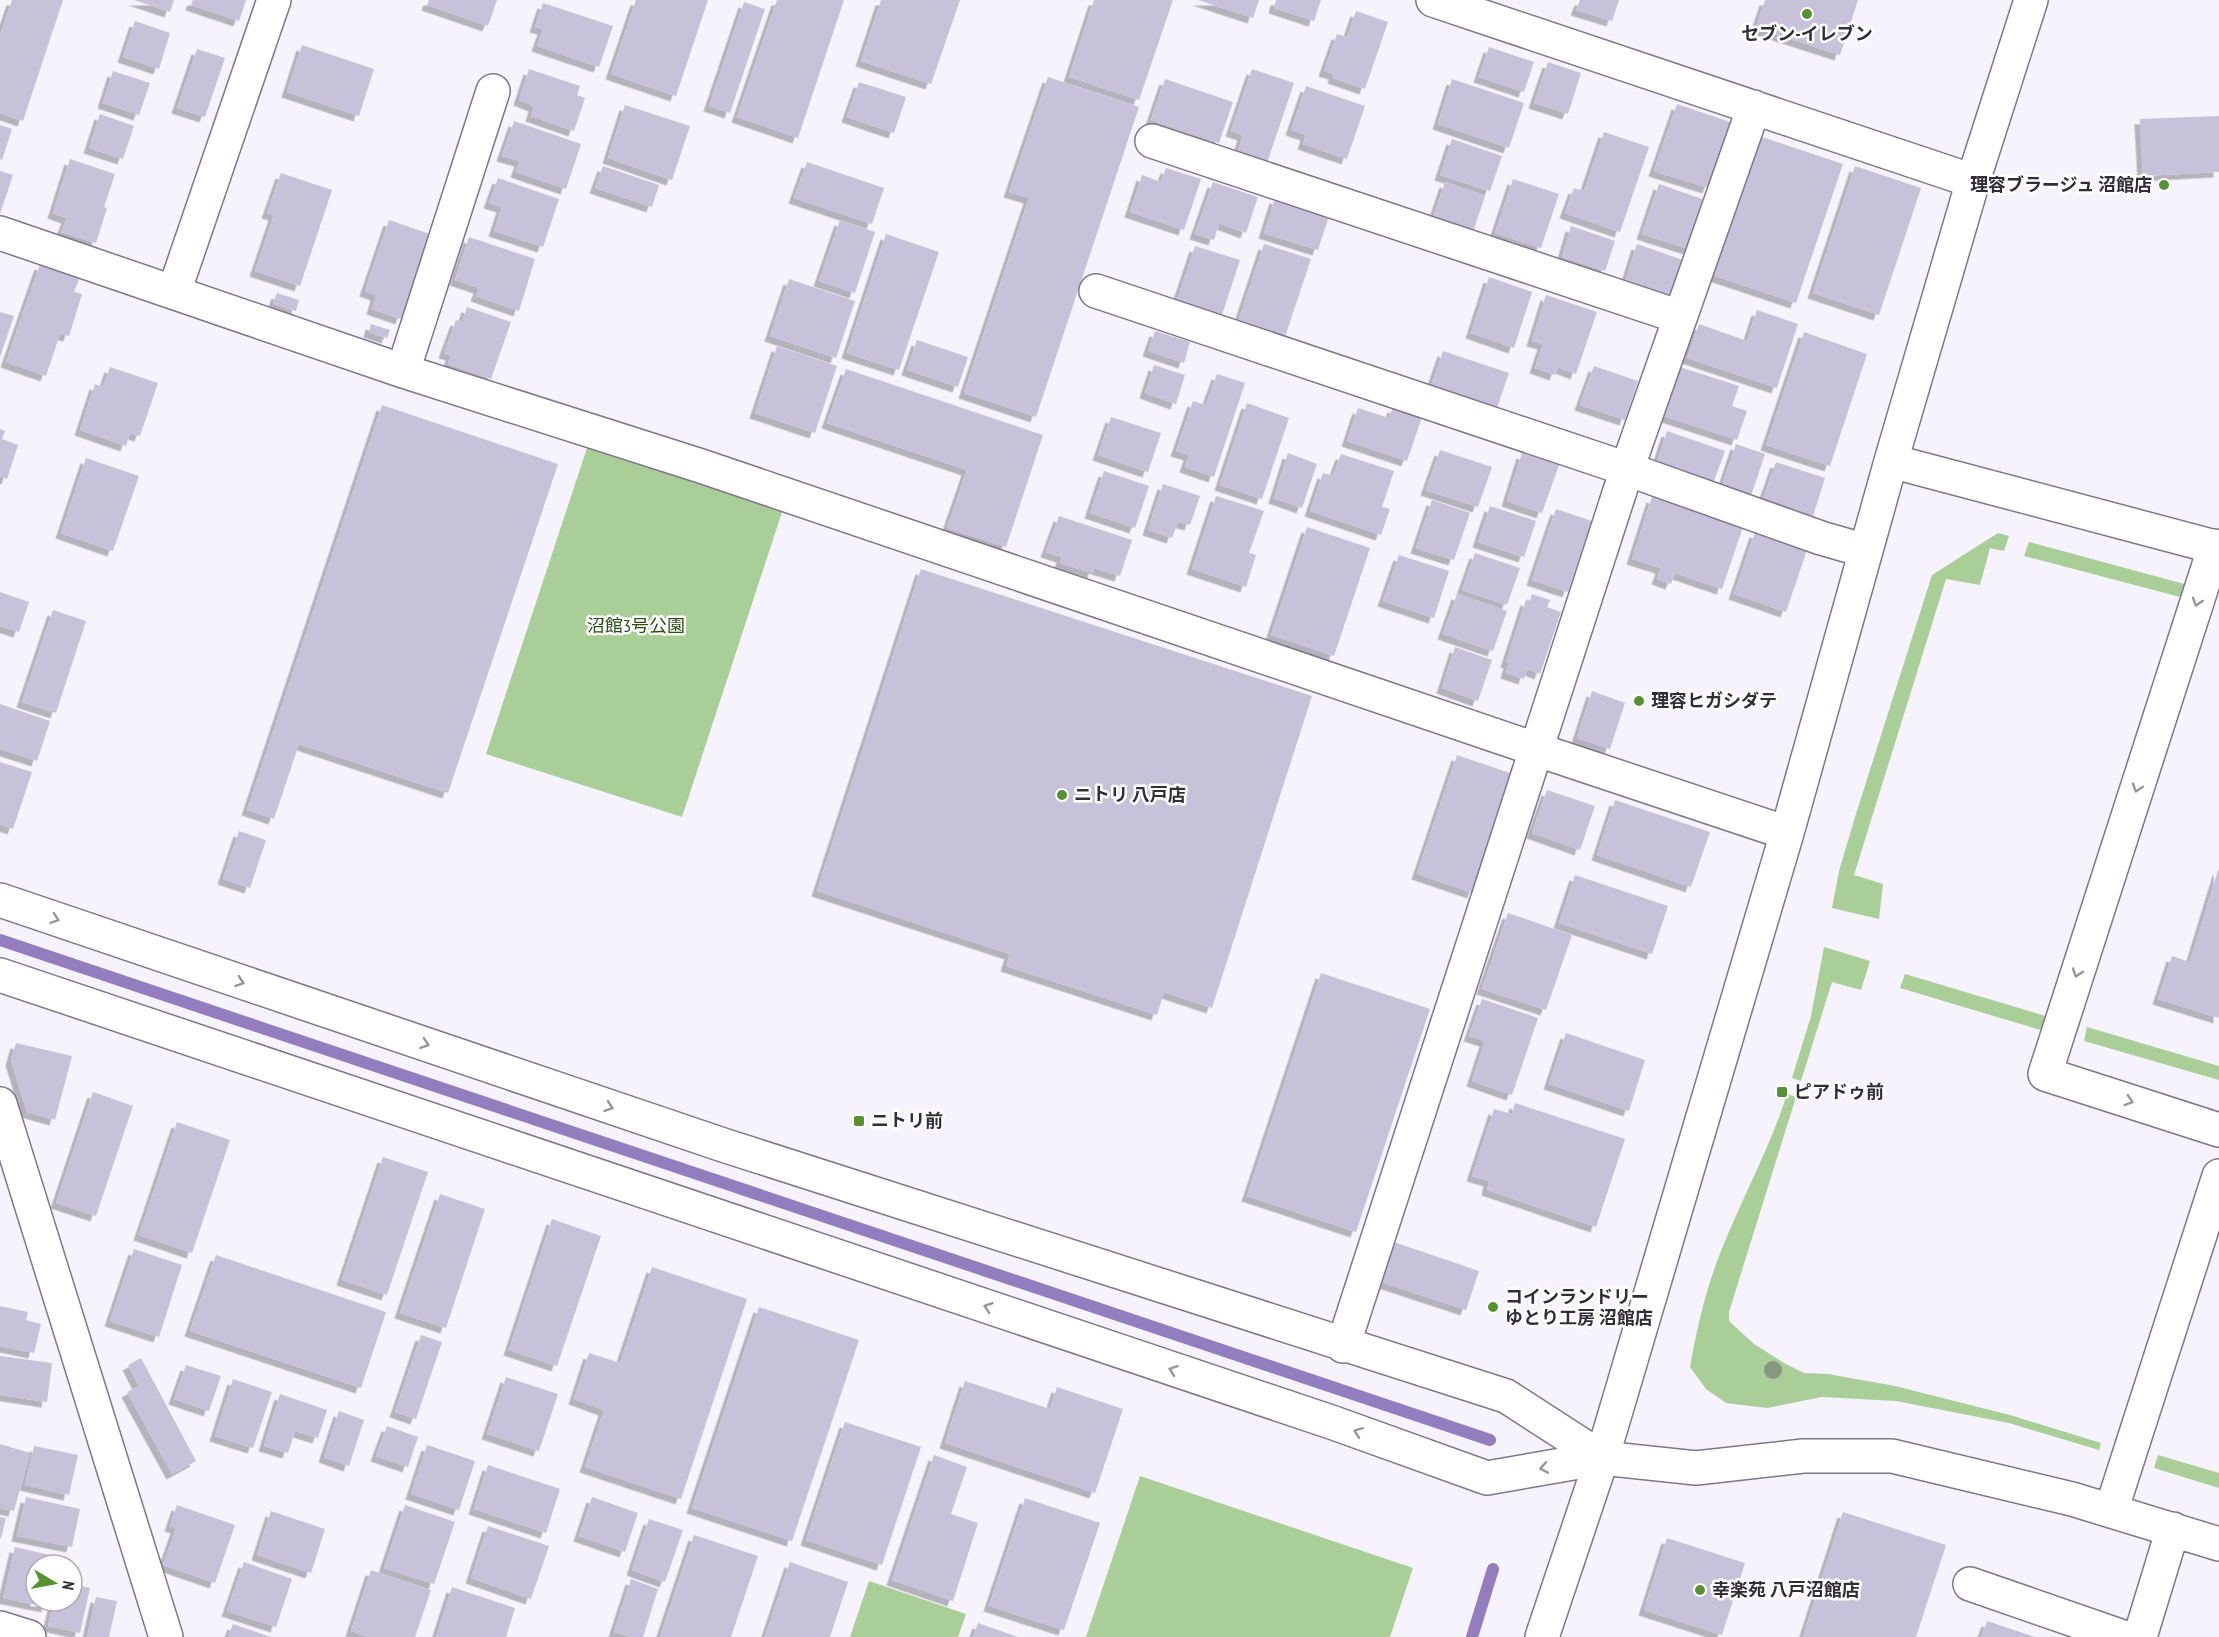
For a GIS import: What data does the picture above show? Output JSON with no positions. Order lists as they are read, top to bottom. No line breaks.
{"parks":["沼館3号公園"],"places":{"other":["セブン-イレブン","理容ブラージュ 沼館店","理容ヒガシダテ","ニトリ 八戸店","コインランドリー ゆとり工房 沼館店","幸楽苑 八戸沼館店"],"transit":["ピアドゥ前","ニトリ前"]},"north":"right"}
